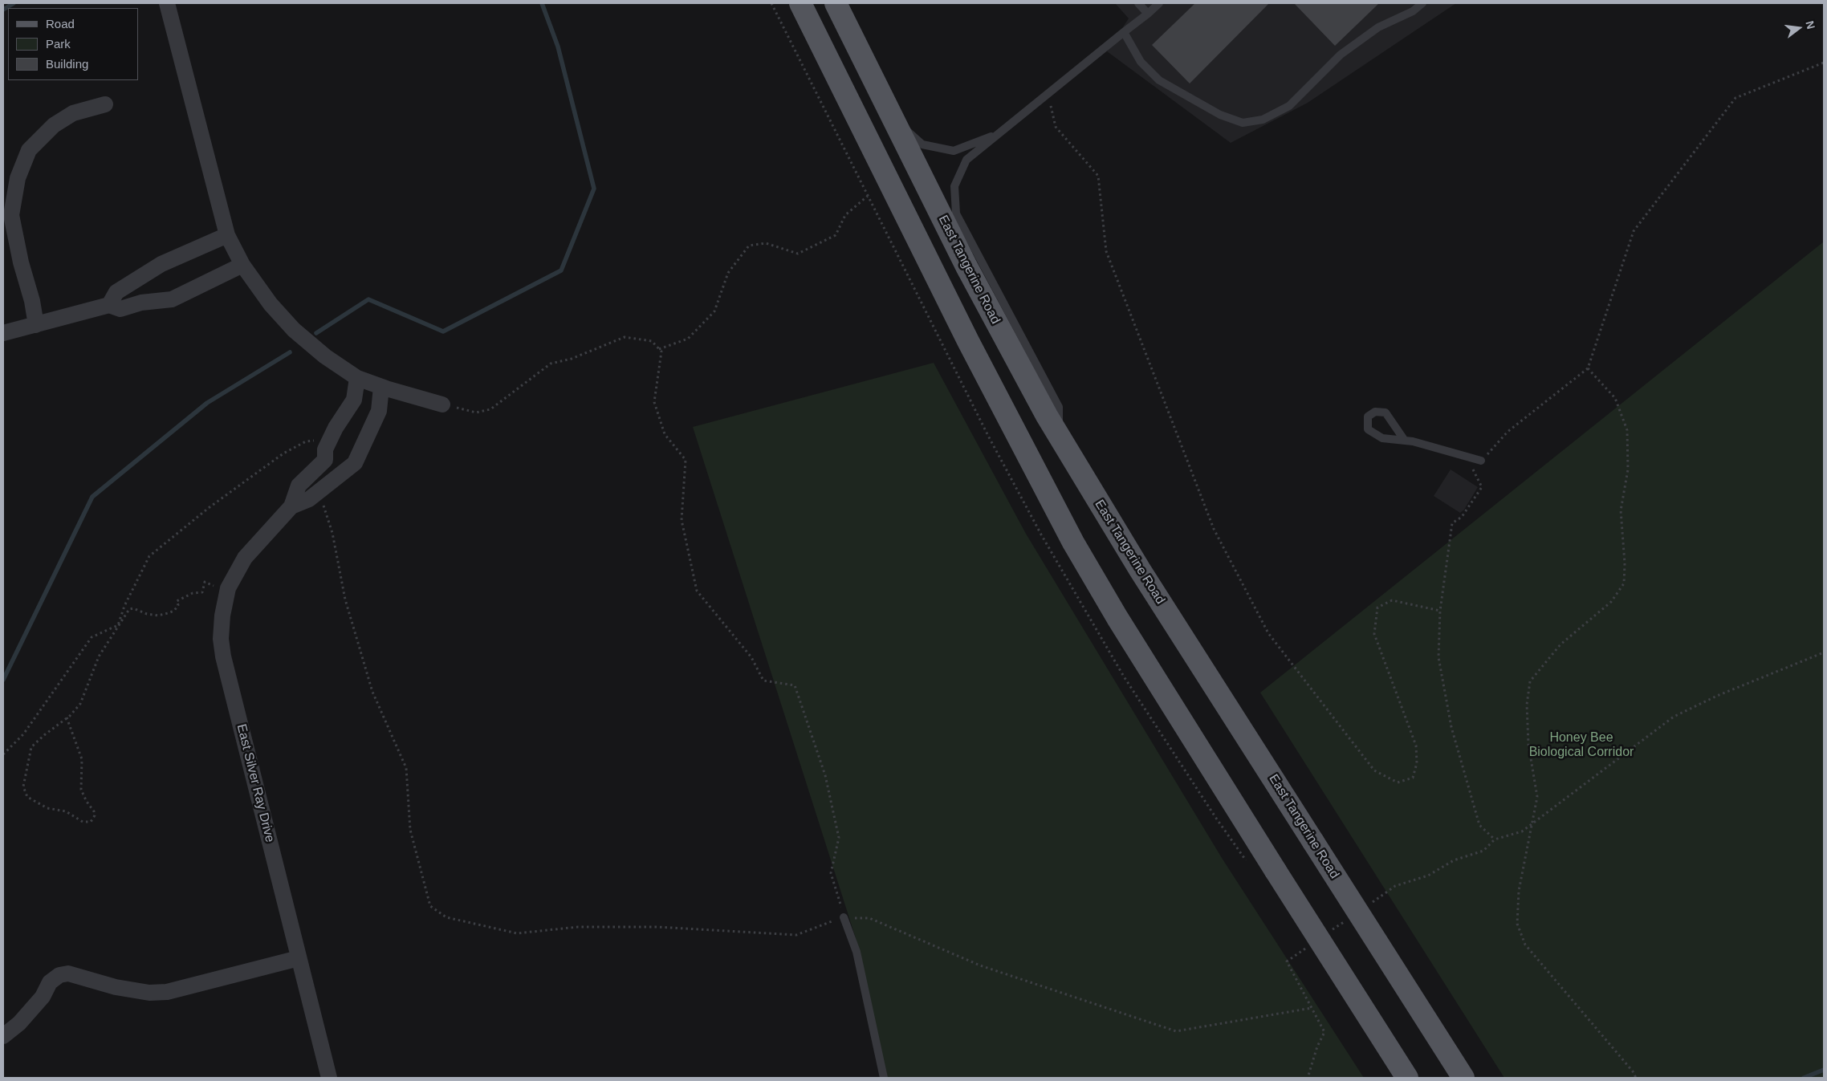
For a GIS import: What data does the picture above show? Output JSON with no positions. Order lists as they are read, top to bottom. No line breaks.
{"streets":{"main road":["East Tangerine Road"],"street":["East Silver Ray Drive"]},"parks":["Honey Bee Biological Corridor"],"legend":["Road","Park","Building"],"north":"right"}
